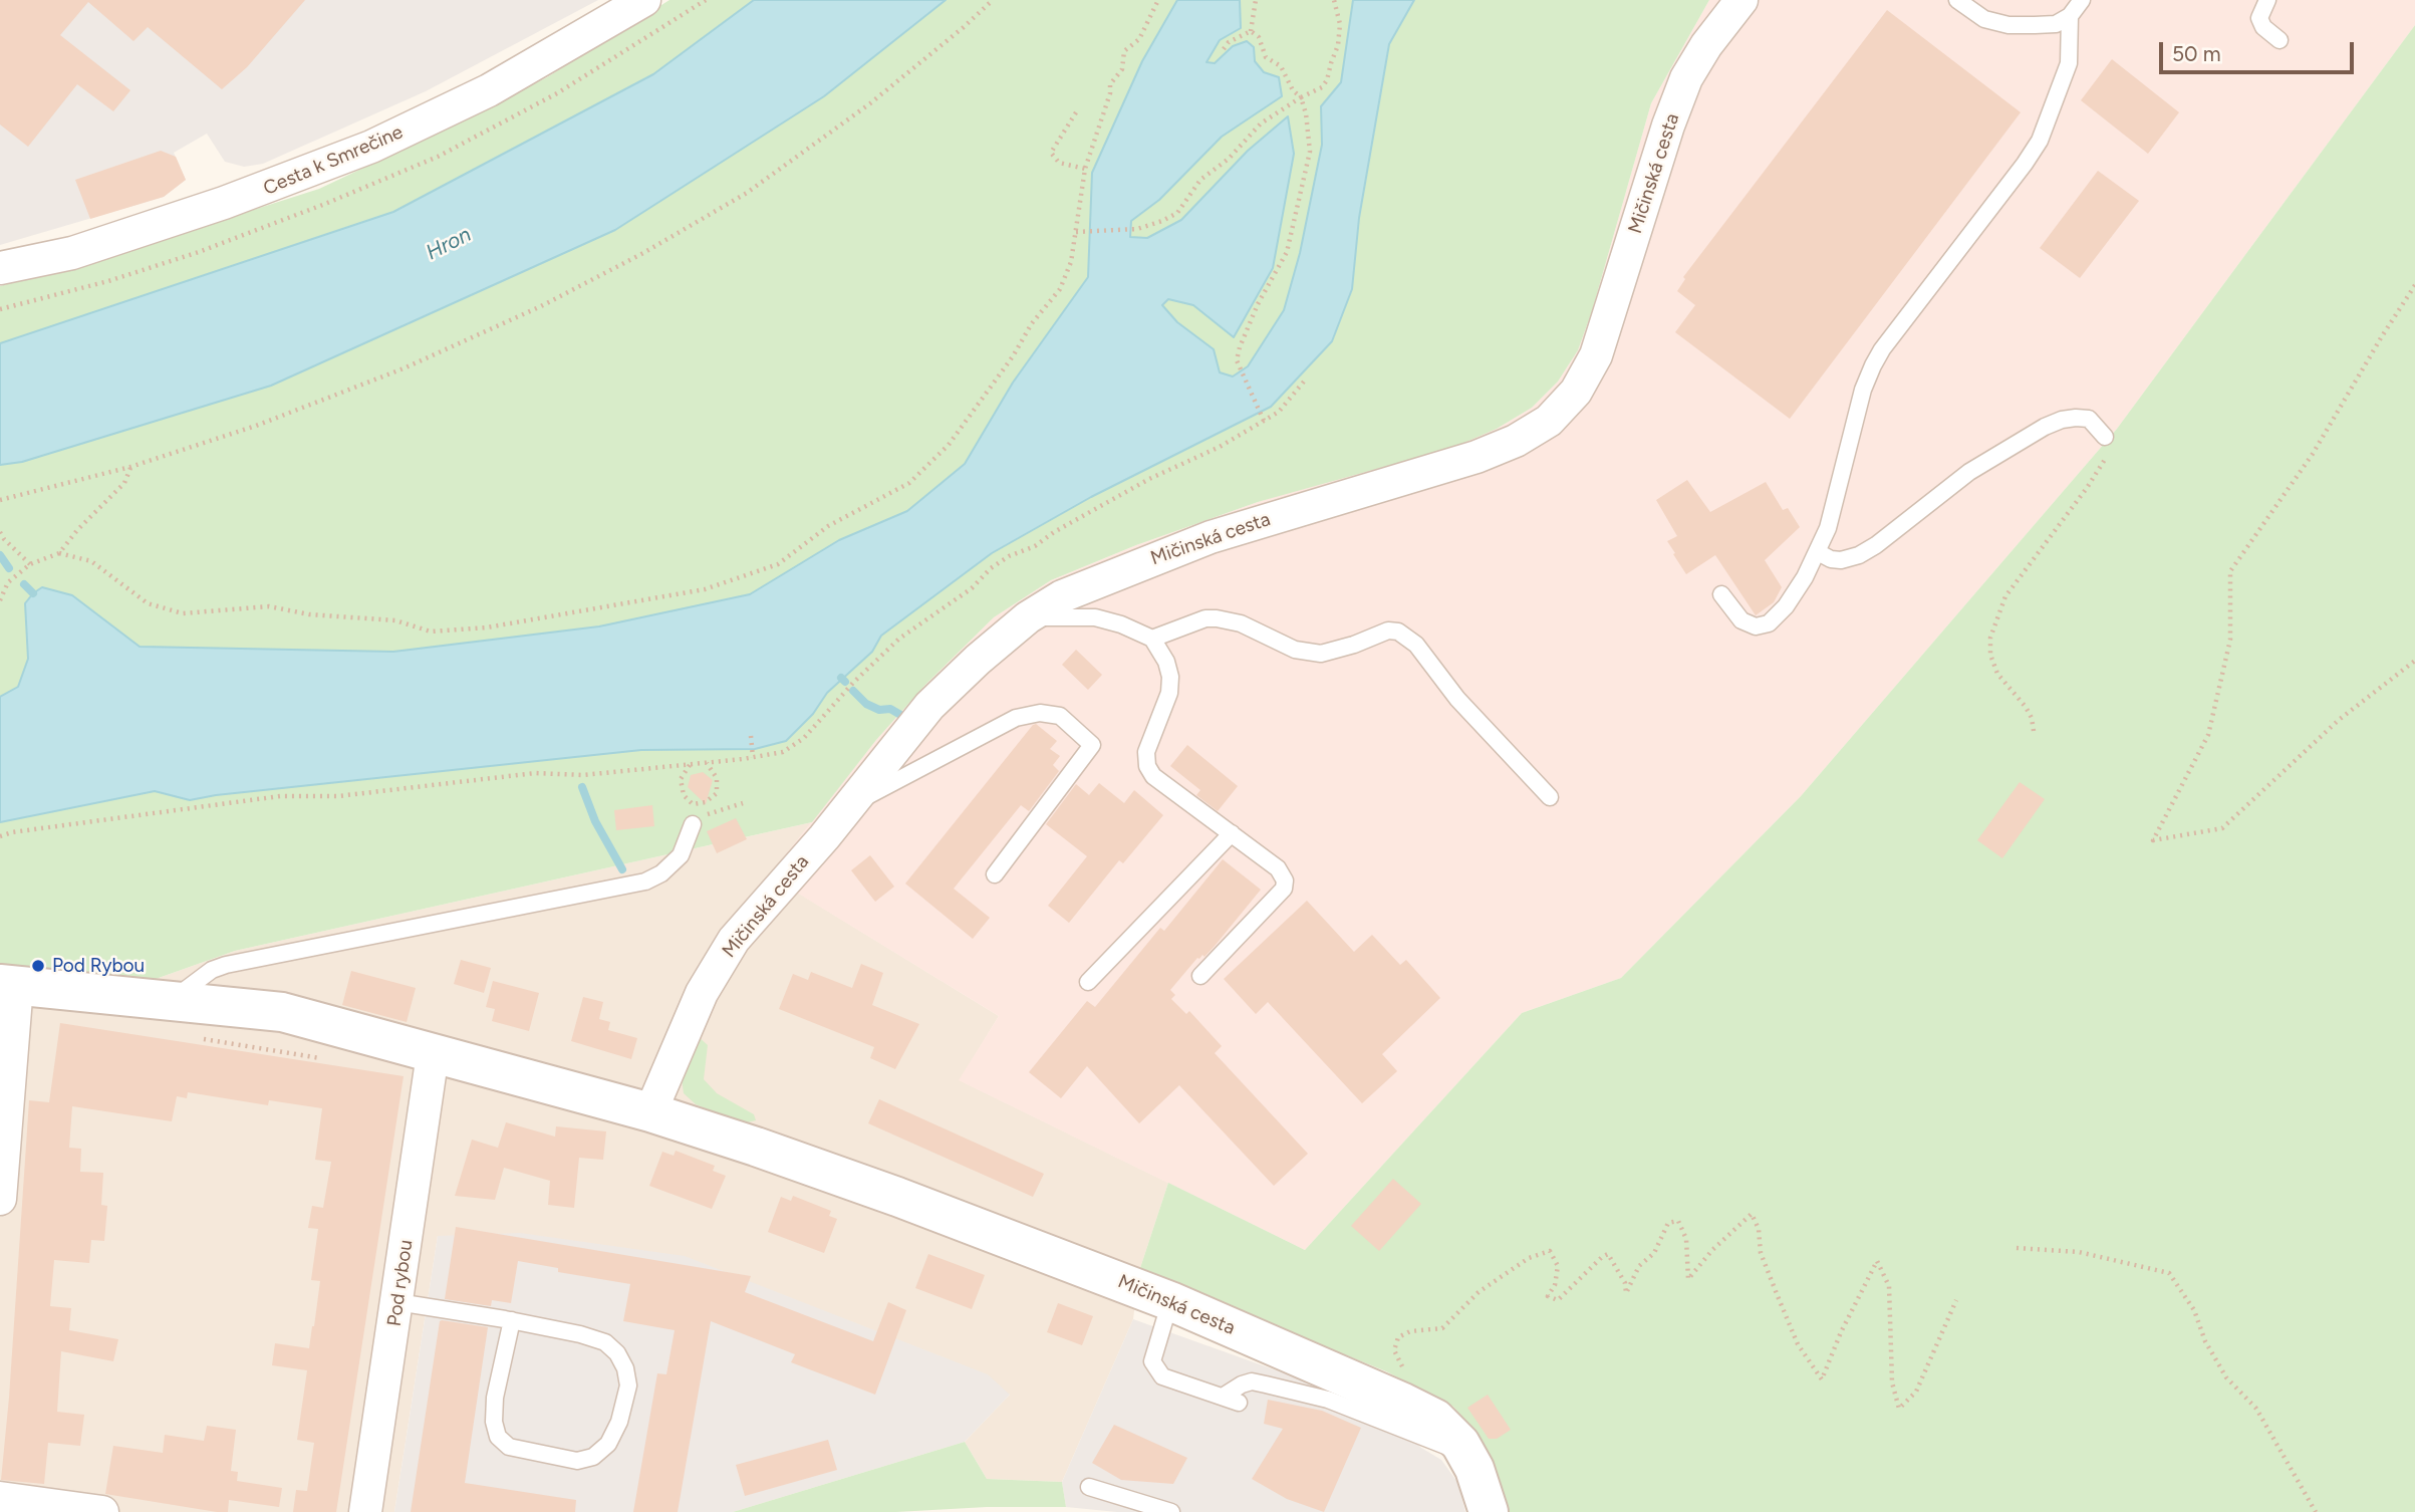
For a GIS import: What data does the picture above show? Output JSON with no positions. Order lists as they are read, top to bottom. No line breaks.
{"streets":{"street":["Cesta k Smrečine","Mičinská cesta","Pod rybou"]},"crossings":[["Mičinská cesta","Pod rybou"]],"water":["Hron"],"places":["Pod Rybou"],"scale_bar":"50 m"}
